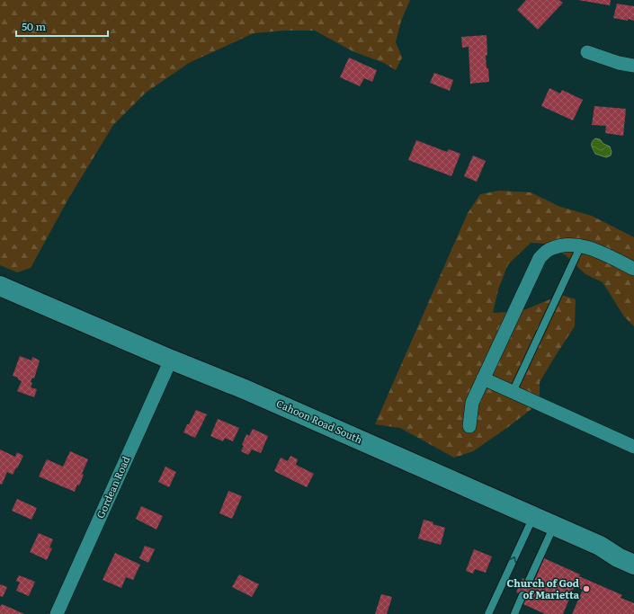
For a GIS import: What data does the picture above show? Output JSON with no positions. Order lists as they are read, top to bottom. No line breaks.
{"streets":{"main road":["Cahoon Road South"],"street":["Gordean Road"]},"crossings":[["Cahoon Road South","Gordean Road"]],"places":["Church of God of Marietta"],"scale_bar":"50 m"}
